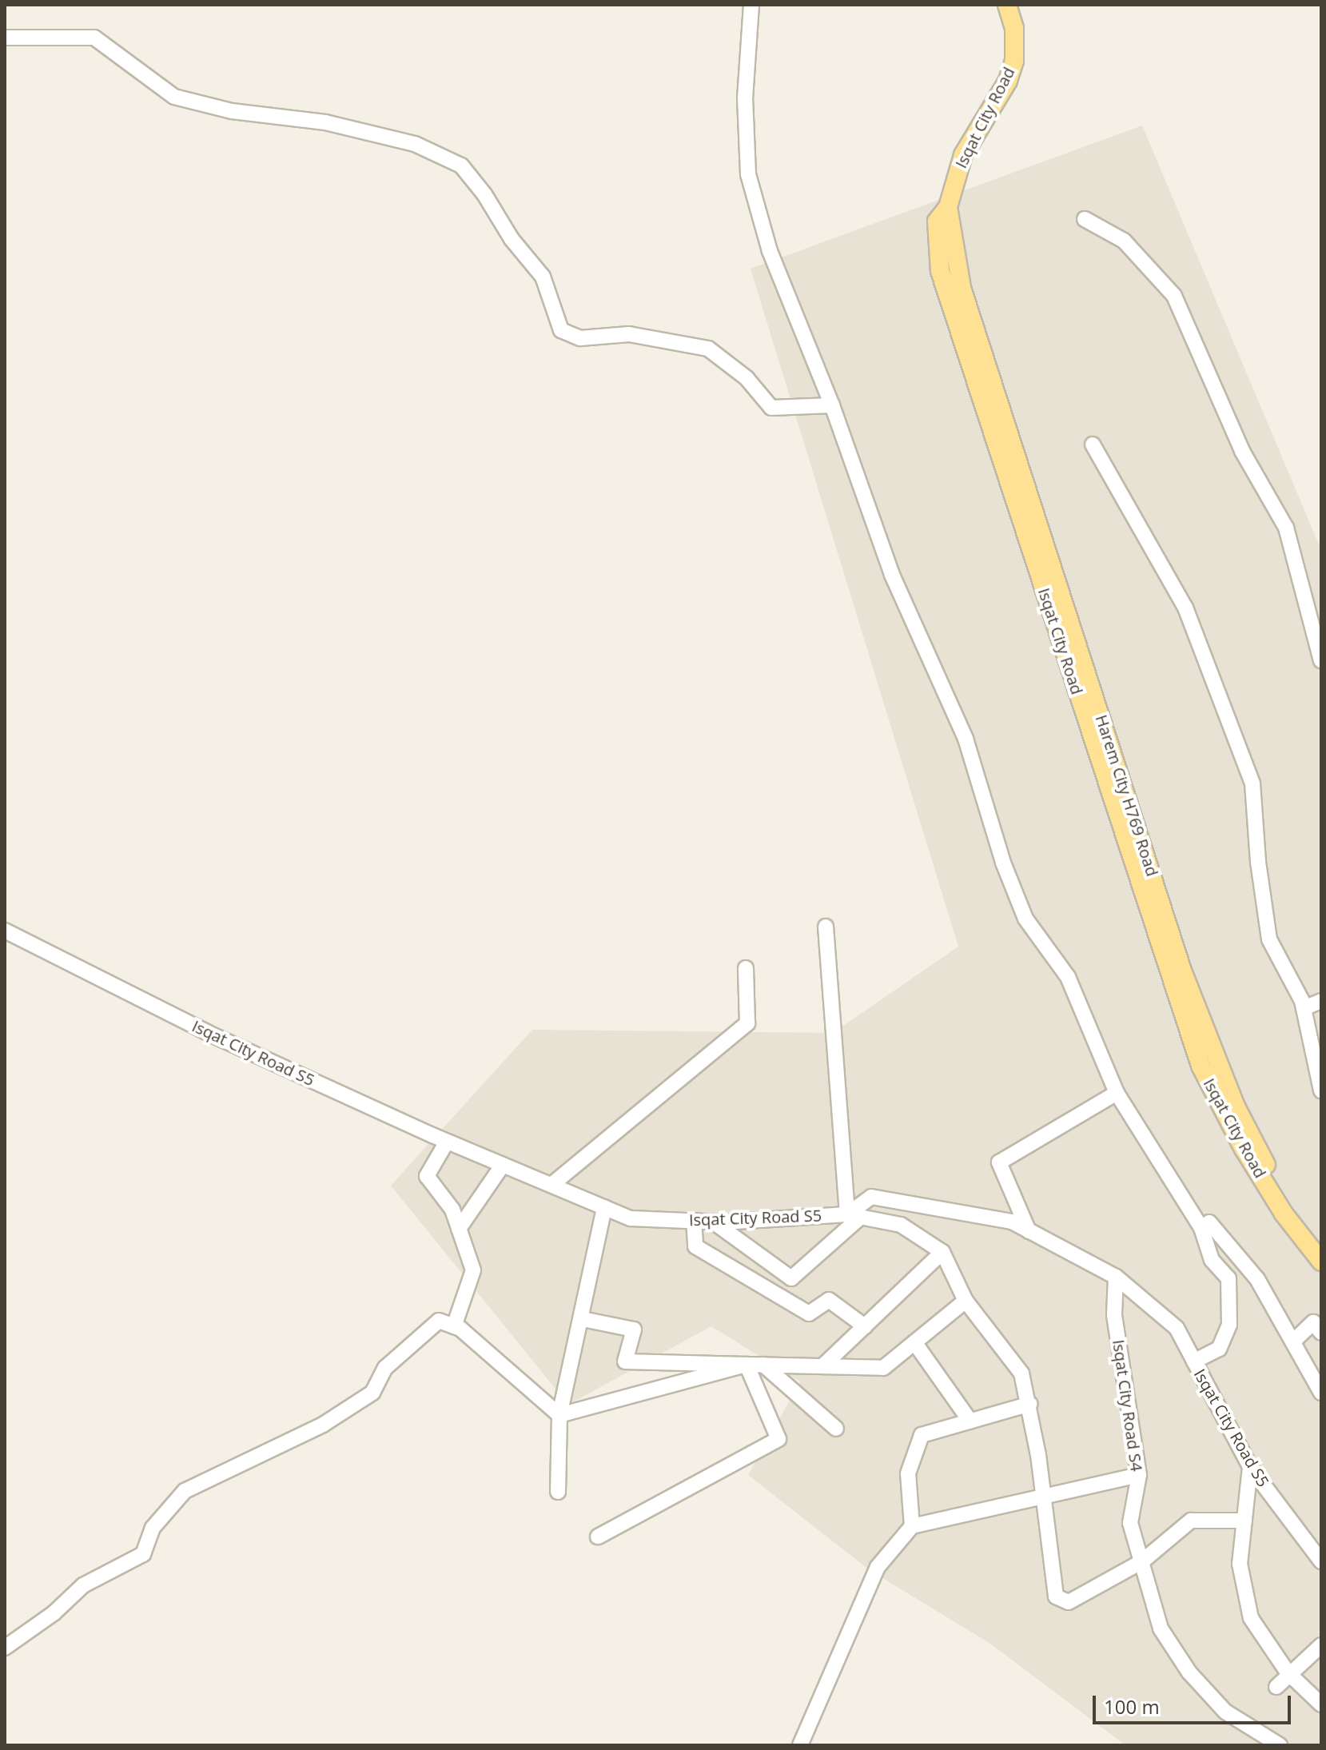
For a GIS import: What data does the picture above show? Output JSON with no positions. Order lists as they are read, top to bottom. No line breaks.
{"streets":{"main road":["Isqat City Road","Harem City H769 Road"],"street":["Isqat City Road S5","Isqat City Road S4"]},"crossings":[["Isqat City Road","Harem City H769 Road"],["Isqat City Road S5","Isqat City Road S4"]],"scale_bar":"100 m"}
